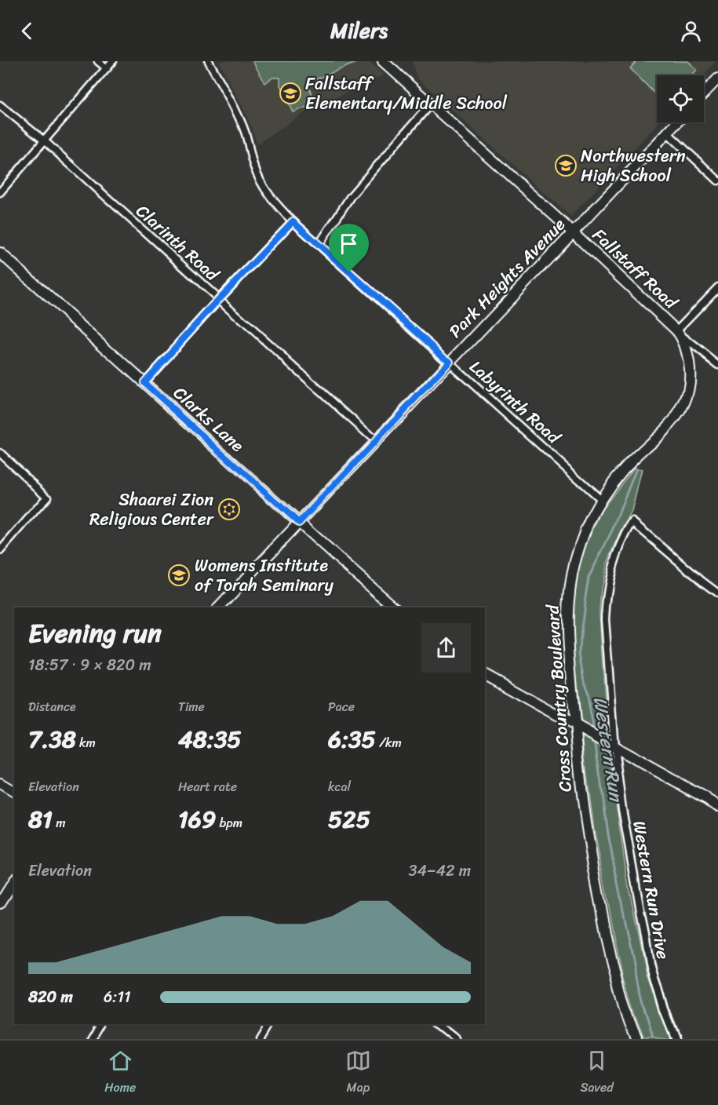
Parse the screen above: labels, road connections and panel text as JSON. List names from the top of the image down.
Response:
{
  "streets": {
    "main road": [
      "Fallstaff Road",
      "Park Heights Avenue",
      "Clarks Lane",
      "Cross Country Boulevard"
    ],
    "street": ["Clarinth Road", "Labyrinth Road", "Western Run Drive"]
  },
  "crossings": [
    ["Clarinth Road", "Park Heights Avenue"],
    ["Fallstaff Road", "Park Heights Avenue"],
    ["Fallstaff Road", "Cross Country Boulevard"],
    ["Park Heights Avenue", "Labyrinth Road"],
    ["Park Heights Avenue", "Clarks Lane"],
    ["Labyrinth Road", "Cross Country Boulevard"]
  ],
  "water": ["Western Run"],
  "places": {
    "school or university": ["Fallstaff Elementary/Middle School", "Northwestern High School", "Womens Institute of Torah Seminary"],
    "synagogue": ["Shaarei Zion Religious Center"]
  },
  "page": {
    "header": "Milers",
    "heading": ["Evening run", "18:57 · 9 × 820 m"],
    "stats": [
      ["Distance", "7.38 km"],
      ["Time", "48:35"],
      ["Pace", "6:35 /km"],
      ["Elevation", "81 m"],
      ["Heart rate", "169 bpm"],
      ["kcal", "525"]
    ],
    "chart": ["Elevation", "34–42 m"],
    "list": [
      {
        "name": "820 m",
        "note": "6:11"
      }
    ],
    "tabs": ["Home", "Map", "Saved"]
  }
}
